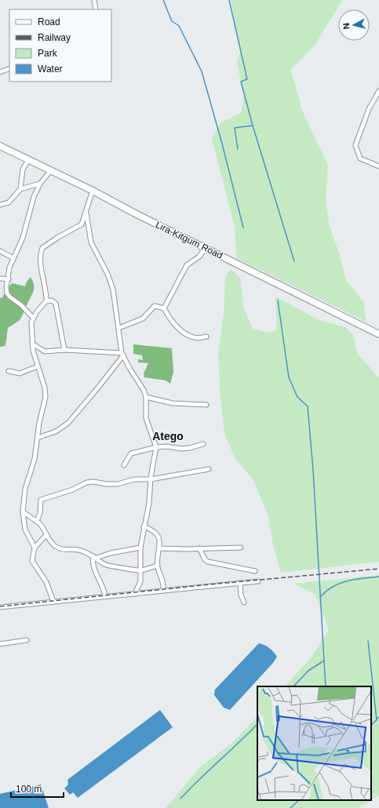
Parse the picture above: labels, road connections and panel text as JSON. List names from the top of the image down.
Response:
{
  "streets": {
    "main road": ["Lira-Kitgum Road"]
  },
  "districts": ["Atego"],
  "legend": [
    "Road",
    "Railway",
    "Park",
    "Water"
  ],
  "scale_bar": "100 m",
  "north": "left"
}
